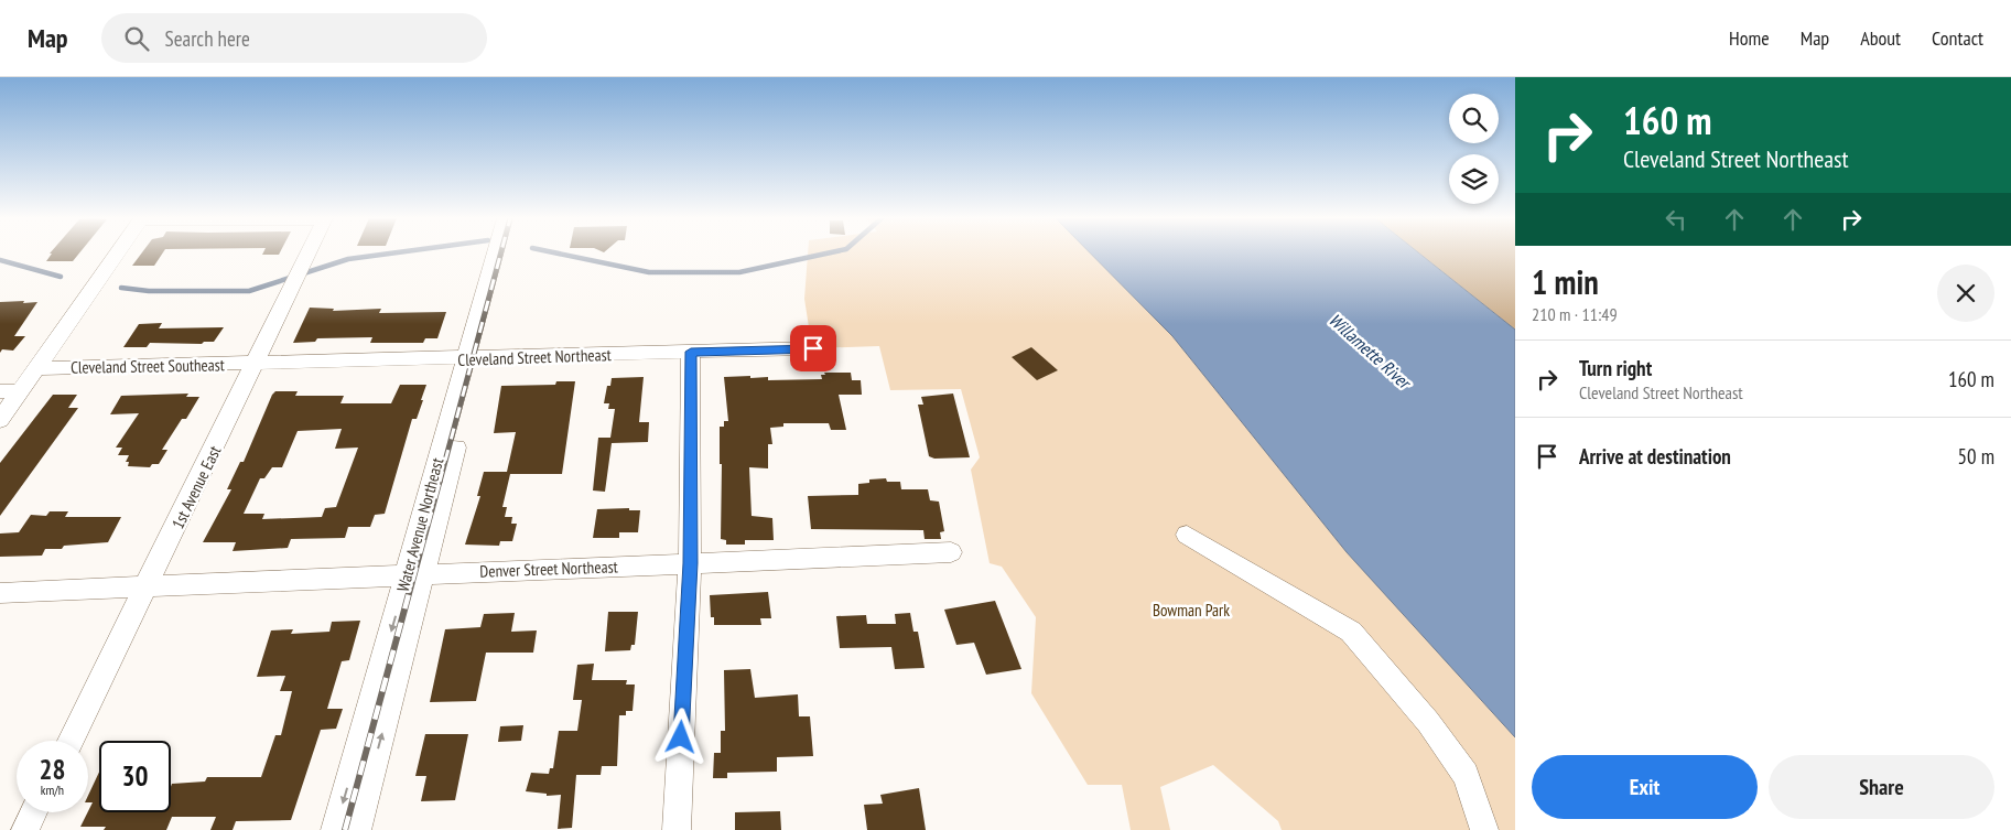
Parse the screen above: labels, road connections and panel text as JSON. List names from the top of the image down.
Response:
{
  "streets": {
    "street": [
      "Cleveland Street Northeast",
      "Cleveland Street Southeast",
      "1st Avenue East",
      "Water Avenue Northeast",
      "Denver Street Northeast"
    ]
  },
  "crossings": [
    ["Cleveland Street Northeast", "Cleveland Street Southeast"],
    ["Cleveland Street Northeast", "1st Avenue East"],
    ["Cleveland Street Northeast", "Water Avenue Northeast"],
    ["Cleveland Street Southeast", "1st Avenue East"],
    ["1st Avenue East", "Denver Street Northeast"],
    ["Water Avenue Northeast", "Denver Street Northeast"]
  ],
  "water": ["Willamette River"],
  "parks": ["Bowman Park"],
  "page": {
    "header": "Map",
    "search": "Search here",
    "nav": [
      "Home",
      "Map",
      "About",
      "Contact"
    ],
    "turn": ["160 m", "Cleveland Street Northeast"],
    "heading": ["1 min", "210 m · 11:49"],
    "list": [
      {
        "name": "Turn right",
        "note": "Cleveland Street Northeast",
        "value": "160 m"
      },
      {
        "name": "Arrive at destination",
        "value": "50 m"
      }
    ],
    "speed": "28 km/h",
    "limit": "30",
    "buttons": ["Exit", "Share"]
  }
}
